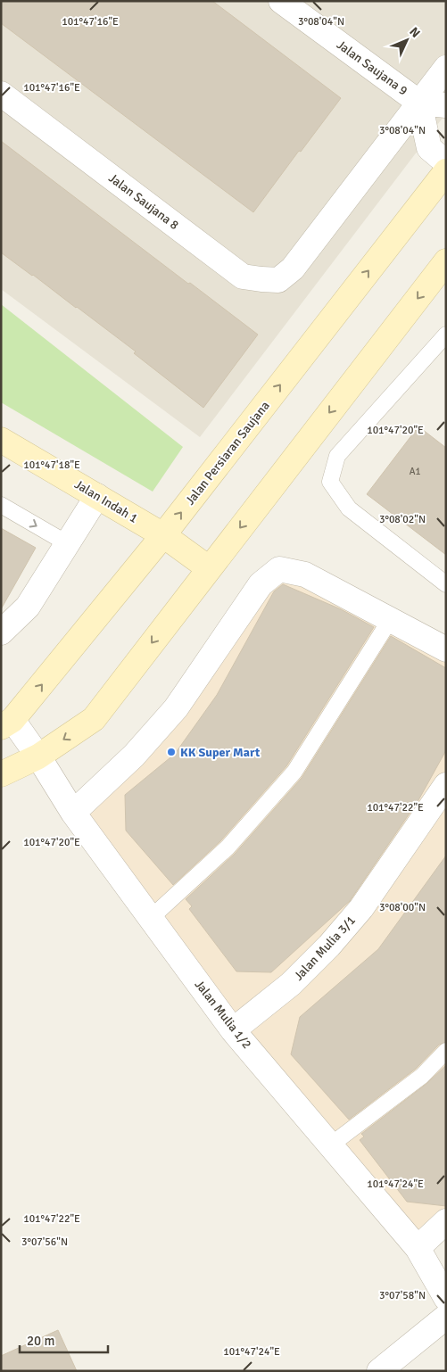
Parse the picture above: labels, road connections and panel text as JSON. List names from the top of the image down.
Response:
{
  "streets": {
    "street": [
      "Jalan Saujana 9",
      "Jalan Saujana 8",
      "Jalan Persiaran Saujana",
      "Jalan Indah 1",
      "Jalan Mulia 3/1",
      "Jalan Mulia 1/2"
    ]
  },
  "crossings": [
    ["Jalan Saujana 9", "Jalan Saujana 8"],
    ["Jalan Persiaran Saujana", "Jalan Indah 1"],
    ["Jalan Persiaran Saujana", "Jalan Mulia 1/2"],
    ["Jalan Mulia 3/1", "Jalan Mulia 1/2"]
  ],
  "places": ["KK Super Mart"],
  "house_numbers": ["A1"],
  "scale_bar": "20 m",
  "north": "top right",
  "coordinates": [
    "101°47'16\"E",
    "3°08'04\"N",
    "101°47'20\"E",
    "101°47'18\"E",
    "3°08'02\"N",
    "101°47'22\"E",
    "3°08'00\"N",
    "101°47'24\"E",
    "3°07'56\"N",
    "3°07'58\"N"
  ]
}
